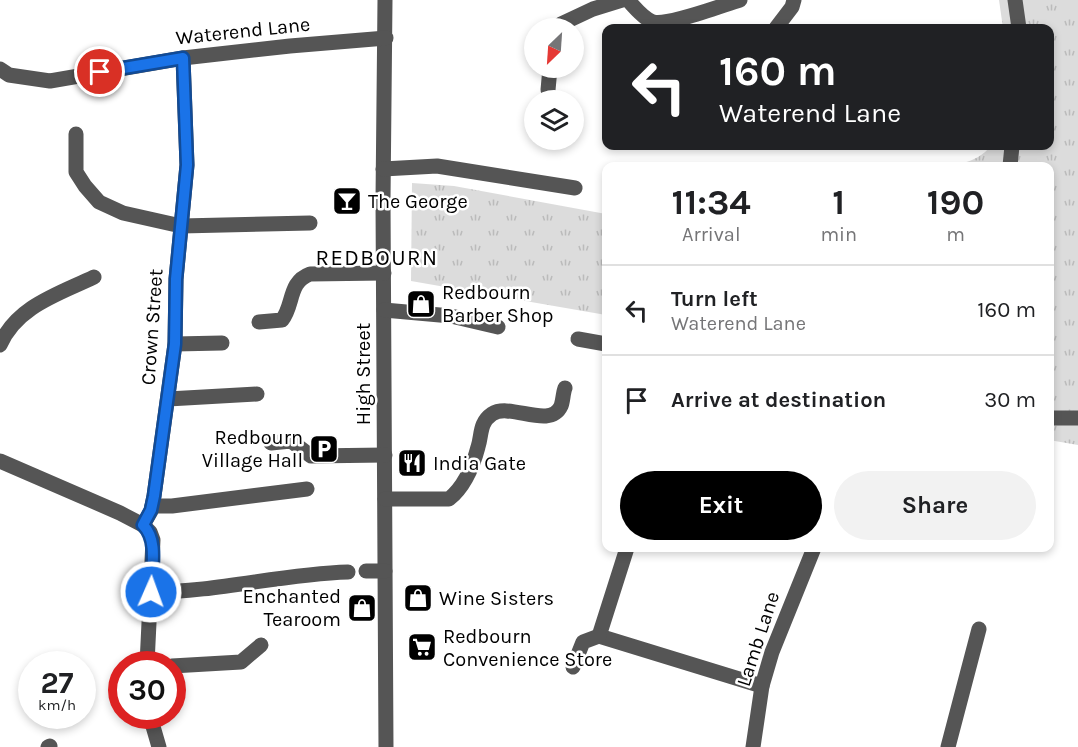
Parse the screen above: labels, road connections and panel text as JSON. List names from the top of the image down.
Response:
{
  "streets": {
    "street": [
      "Waterend Lane",
      "Crown Street",
      "High Street",
      "Lamb Lane"
    ]
  },
  "crossings": [
    ["Waterend Lane", "Crown Street"],
    ["Waterend Lane", "High Street"]
  ],
  "districts": ["REDBOURN"],
  "places": {
    "bar": ["The George"],
    "shop": ["Redbourn Barber Shop", "Wine Sisters", "Enchanted Tearoom"],
    "parking": ["Redbourn Village Hall"],
    "restaurant": ["India Gate"],
    "supermarket": ["Redbourn Convenience Store"]
  },
  "north": "bottom left",
  "page": {
    "turn": ["160 m", "Waterend Lane"],
    "eta": [
      "11:34",
      "Arrival",
      "1",
      "min",
      "190",
      "m"
    ],
    "list": [
      {
        "name": "Turn left",
        "note": "Waterend Lane",
        "value": "160 m"
      },
      {
        "name": "Arrive at destination",
        "value": "30 m"
      }
    ],
    "buttons": ["Exit", "Share"],
    "speed": "27 km/h",
    "limit": "30"
  }
}
